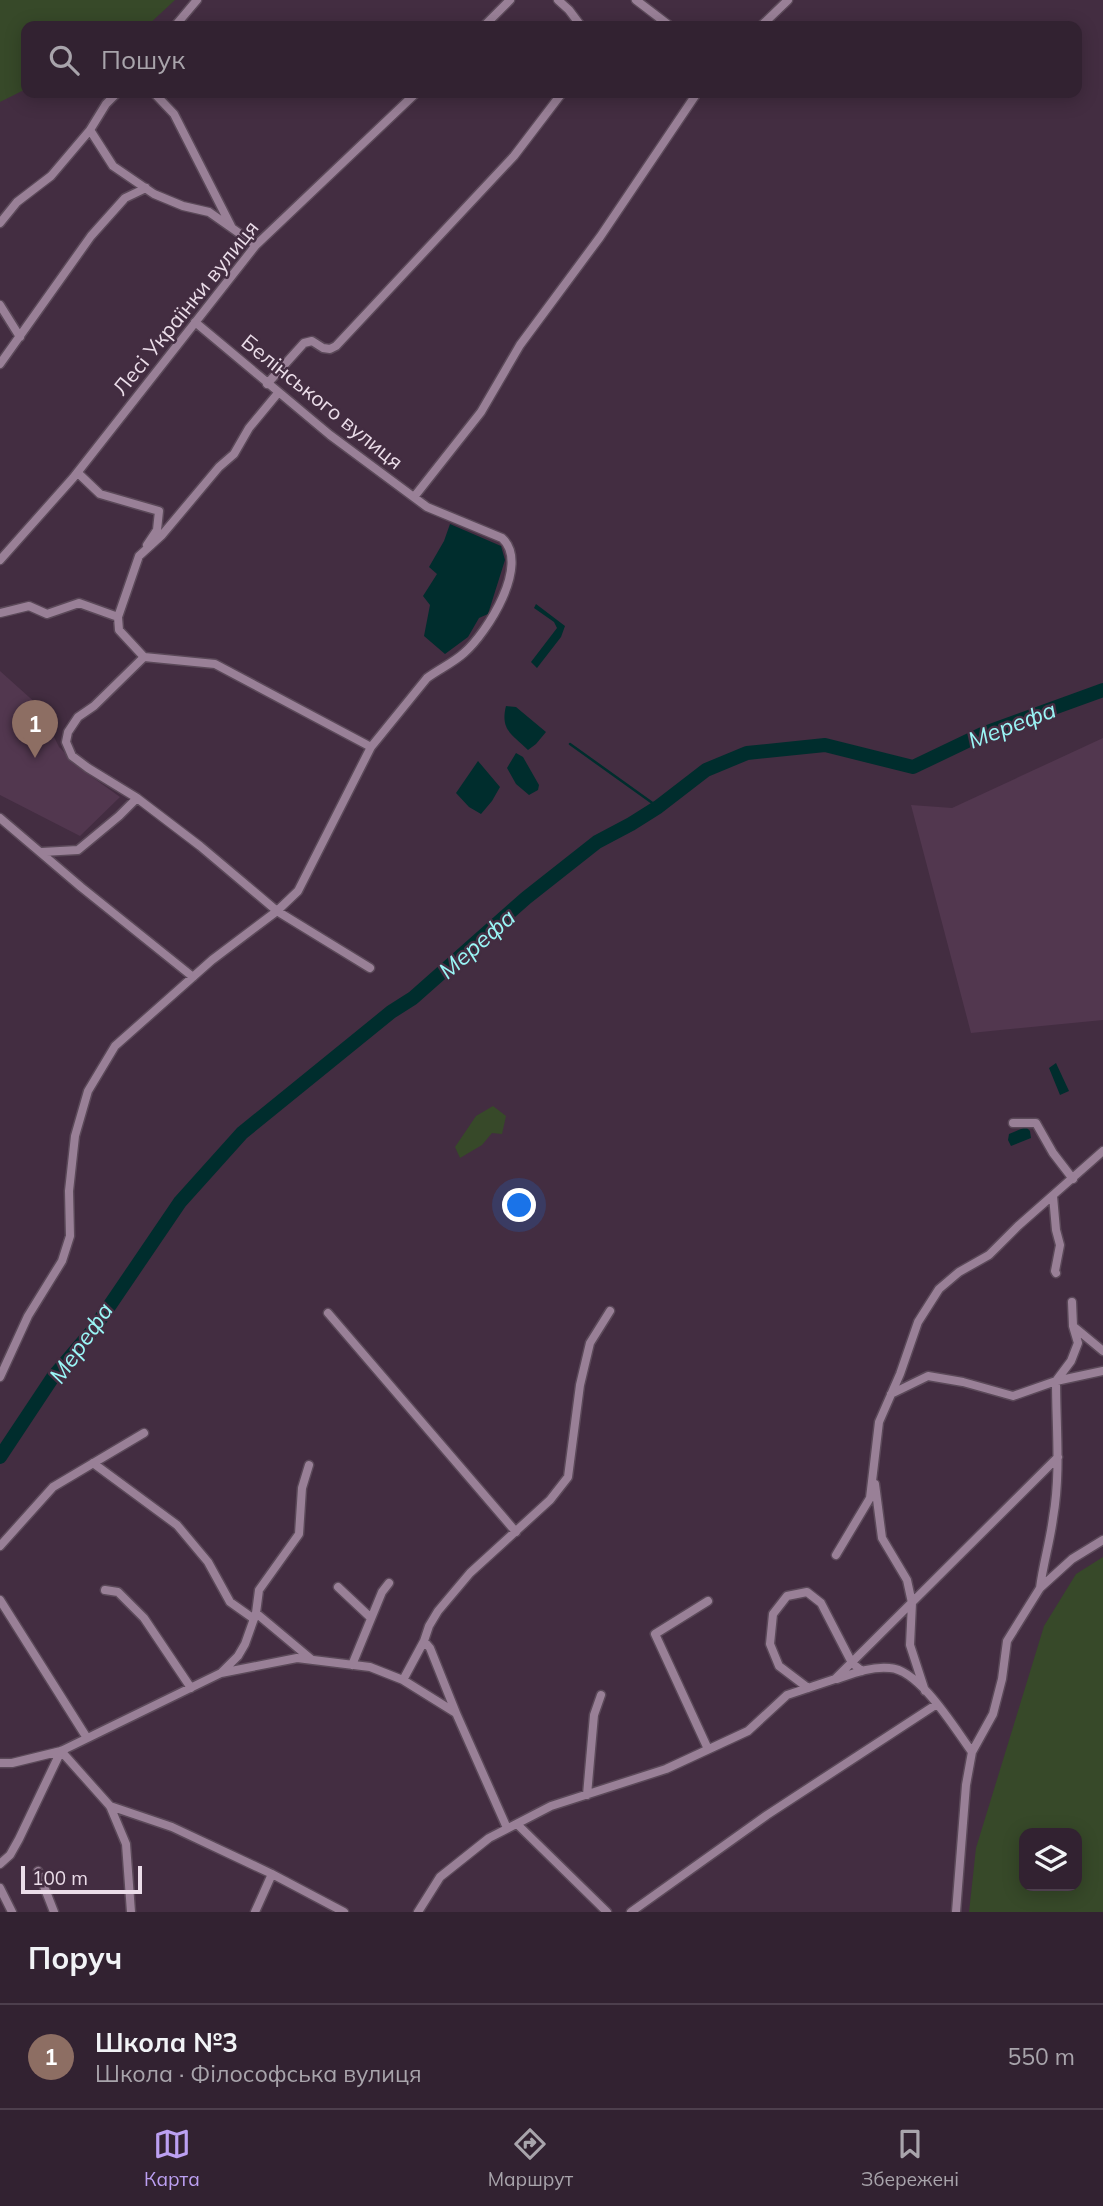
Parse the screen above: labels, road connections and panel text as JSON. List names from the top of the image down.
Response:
{
  "streets": {
    "street": ["Лесі Українки вулиця", "Белінського вулиця"]
  },
  "crossings": [
    ["Лесі Українки вулиця", "Белінського вулиця"]
  ],
  "water": ["Мерефа"],
  "scale_bar": "100 m",
  "page": {
    "search": "Пошук",
    "pins": "1",
    "scale": "100 m",
    "heading": "Поруч",
    "list": [
      {
        "mark": "1",
        "name": "Школа №3",
        "note": "Школа · Філософська вулиця",
        "value": "550 m"
      }
    ],
    "nav": ["Карта", "Маршрут", "Збережені"]
  }
}
